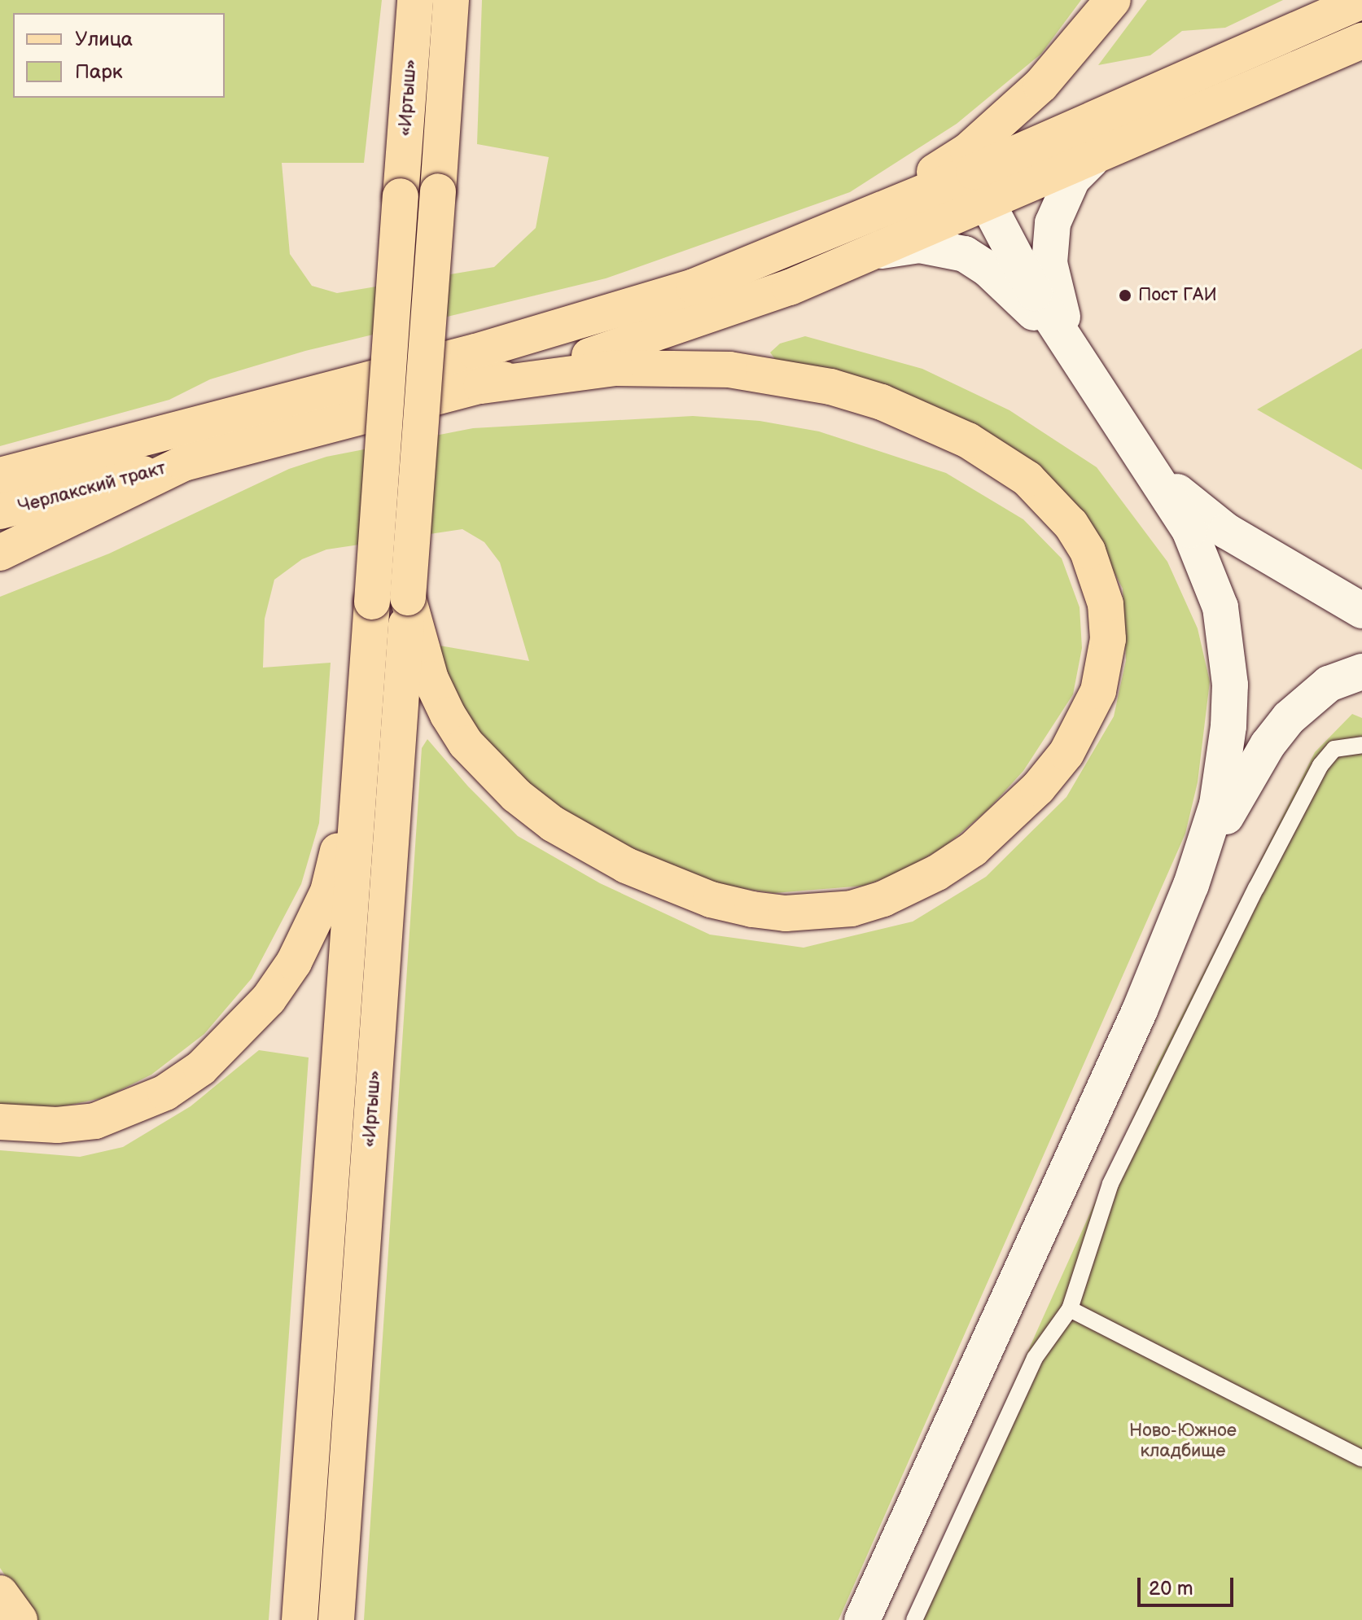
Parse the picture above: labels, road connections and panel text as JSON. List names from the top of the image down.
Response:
{
  "streets": {
    "main road": ["«Иртыш»", "Черлакский тракт"]
  },
  "parks": ["Ново-Южное кладбище"],
  "places": ["Пост ГАИ"],
  "legend": ["Улица", "Парк"],
  "scale_bar": "20 m"
}
